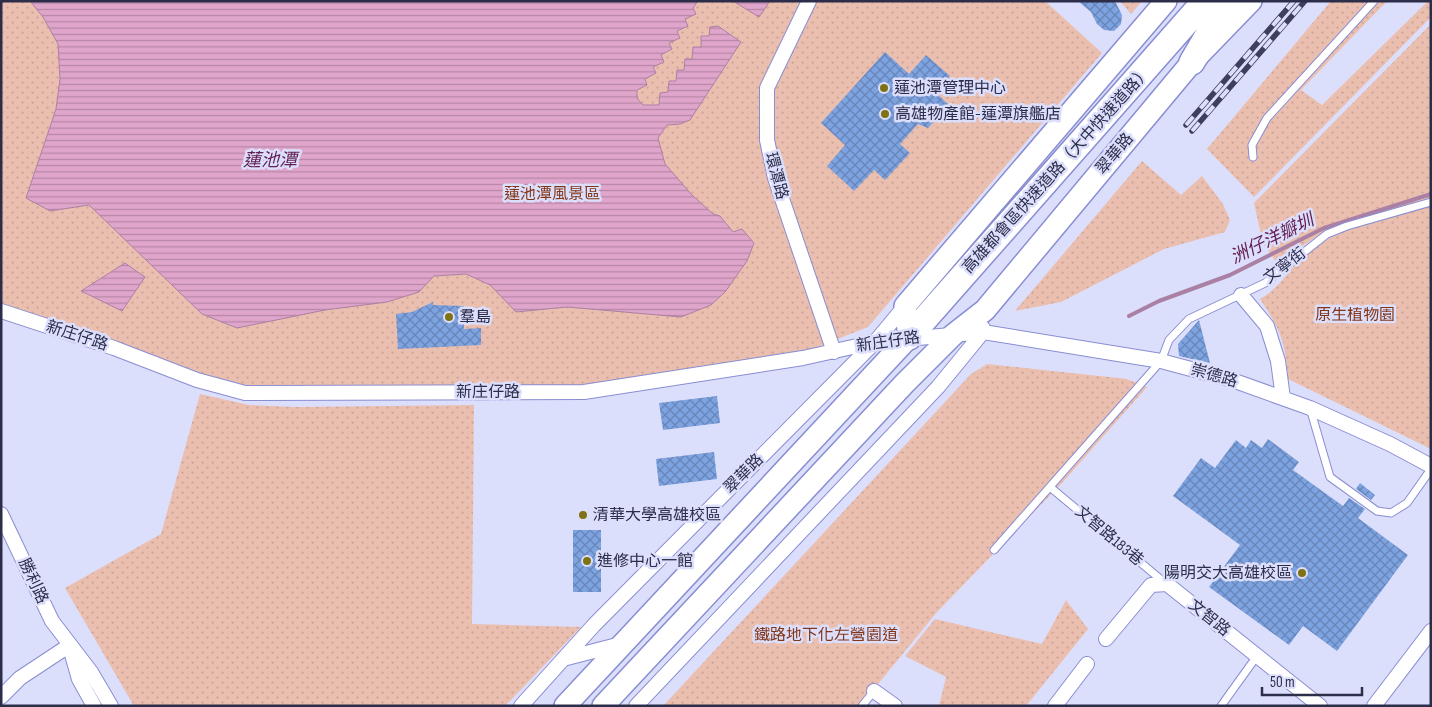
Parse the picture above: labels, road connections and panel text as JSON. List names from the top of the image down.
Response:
{
  "streets": {
    "highway": ["高雄都會區快速道路（大中快速道路）"],
    "main road": ["翠華路"],
    "street": [
      "環潭路",
      "新庄仔路",
      "崇德路",
      "勝利路",
      "文智路"
    ],
    "lane": ["文寧街", "文智路183巷"]
  },
  "crossings": [
    ["翠華路", "高雄都會區快速道路（大中快速道路）"],
    ["翠華路", "新庄仔路"],
    ["高雄都會區快速道路（大中快速道路）", "新庄仔路"],
    ["環潭路", "新庄仔路"],
    ["文寧街", "崇德路"],
    ["文寧街", "文智路183巷"],
    ["新庄仔路", "崇德路"],
    ["文智路183巷", "文智路"]
  ],
  "water": ["蓮池潭", "洲仔洋瓣圳"],
  "parks": ["蓮池潭風景區", "原生植物園", "鐵路地下化左營園道"],
  "places": [
    "蓮池潭管理中心",
    "高雄物產館-蓮潭旗艦店",
    "羣島",
    "清華大學高雄校區",
    "進修中心一館",
    "陽明交大高雄校區"
  ],
  "scale_bar": "50 m"
}
